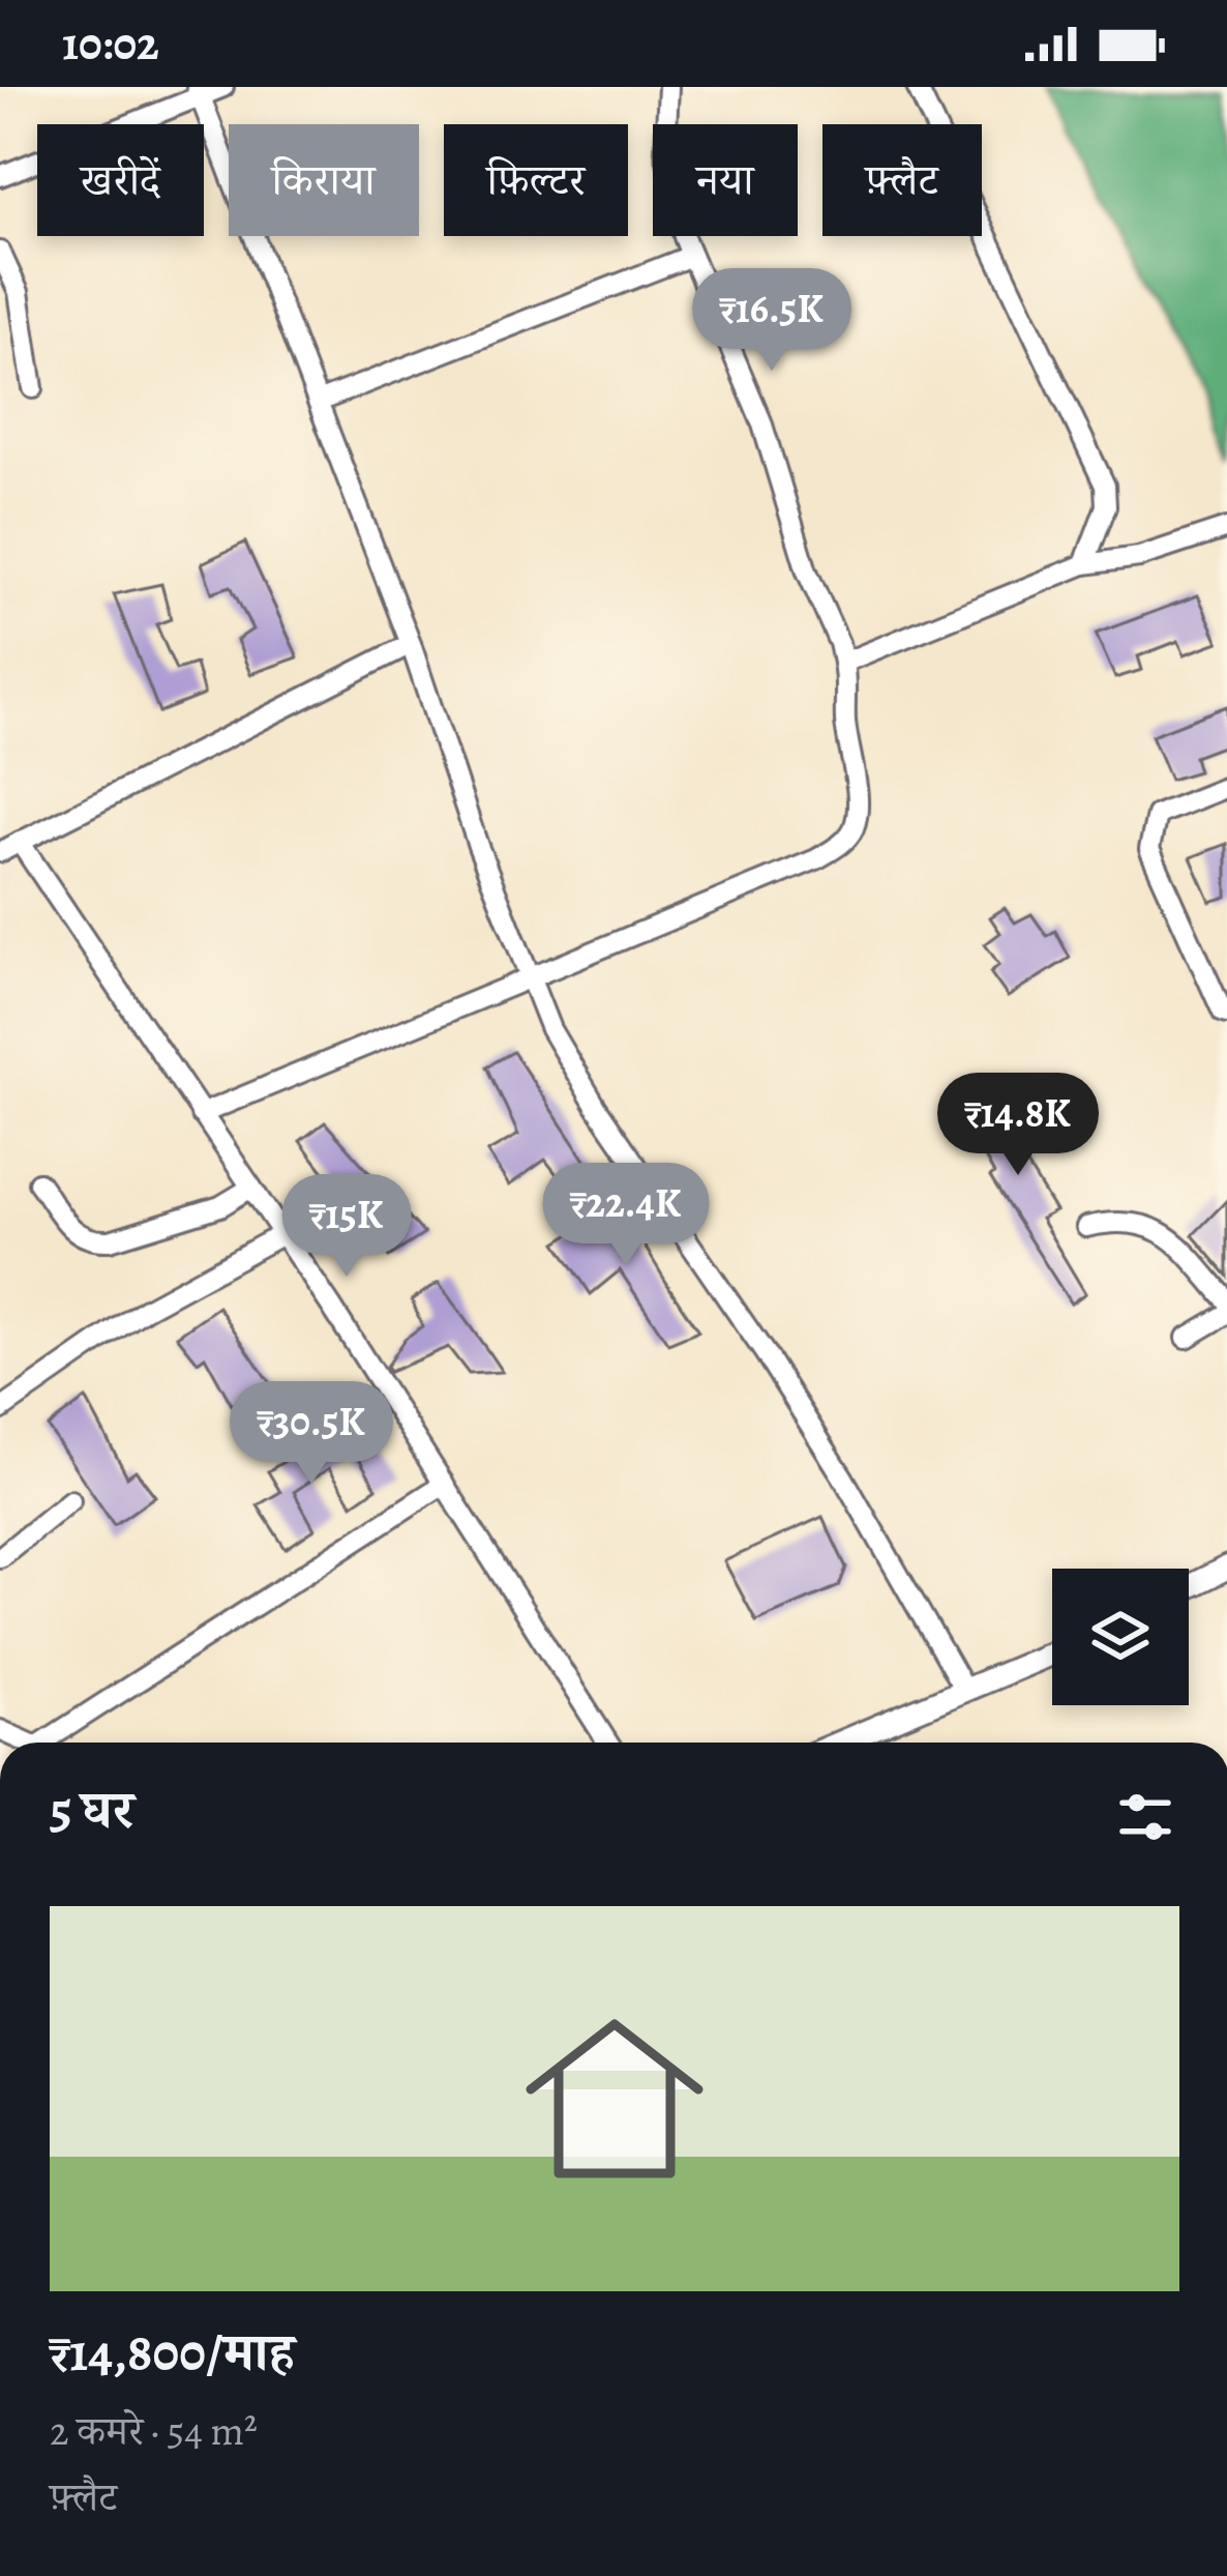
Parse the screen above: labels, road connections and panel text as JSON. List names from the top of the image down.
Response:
{
  "page": {
    "status": "10:02",
    "chip": [
      "खरीदें",
      "किराया",
      "फ़िल्टर",
      "नया",
      "फ़्लैट"
    ],
    "price": [
      "₹16.5K",
      "₹14.8K",
      "₹22.4K",
      "₹15K",
      "₹30.5K"
    ],
    "heading": "5 घर",
    "list": [
      {
        "name": "₹14,800/माह",
        "note": "2 कमरे · 54 m² · फ़्लैट"
      }
    ]
  }
}
